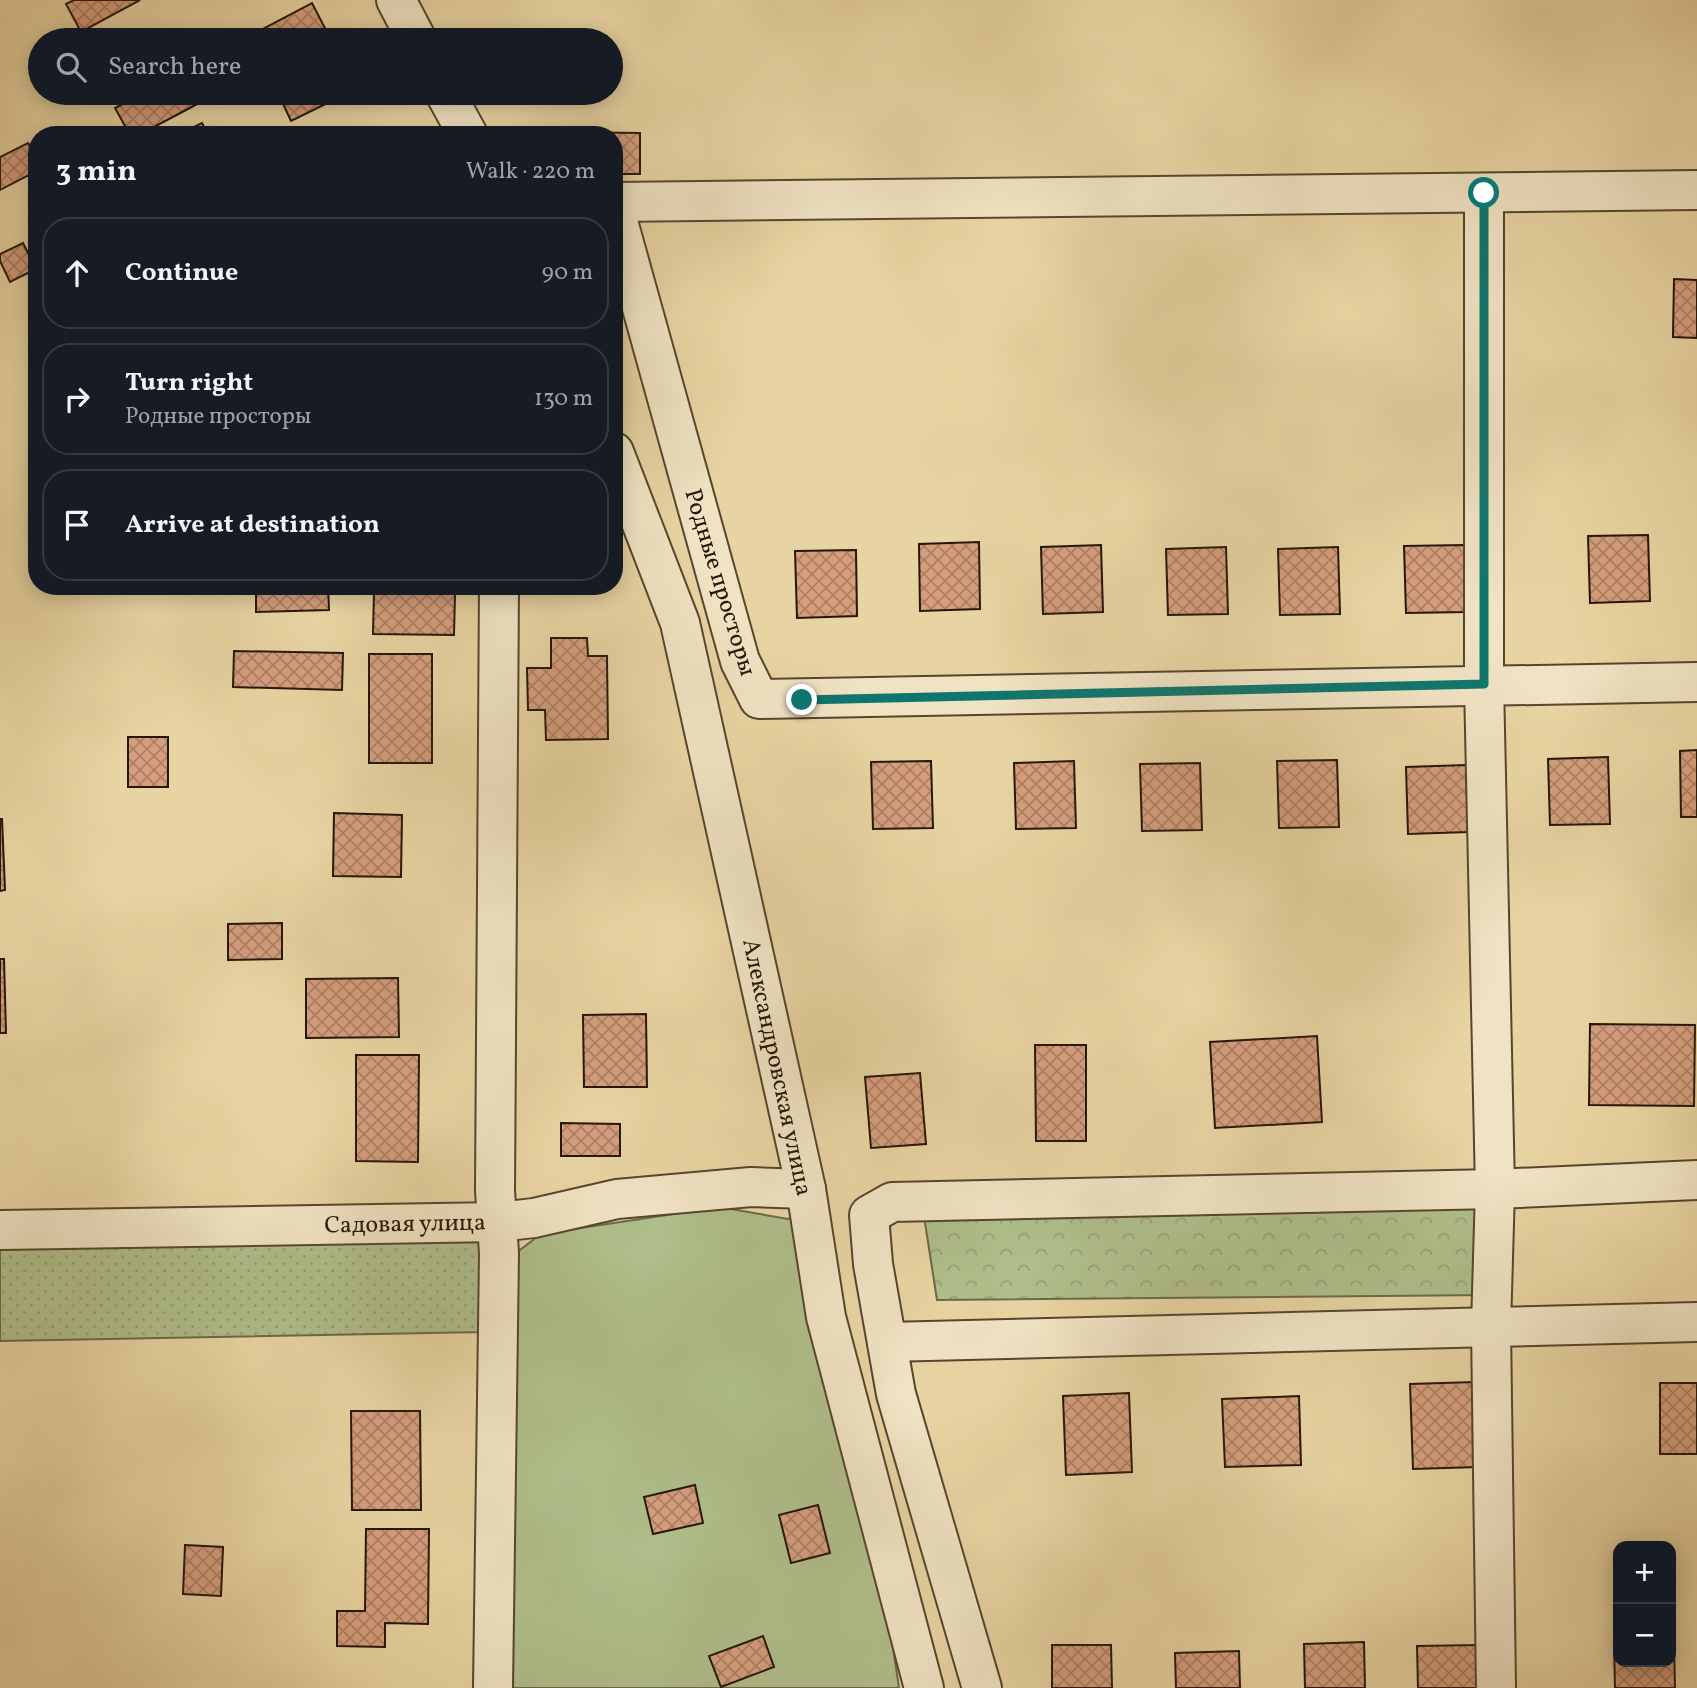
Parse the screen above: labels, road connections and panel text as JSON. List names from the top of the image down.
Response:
{
  "streets": {
    "street": ["Родные просторы", "Александровская улица", "Садовая улица"]
  },
  "crossings": [
    ["Александровская улица", "Садовая улица"]
  ],
  "page": {
    "search": "Search here",
    "heading": ["3 min", "Walk · 220 m"],
    "list": [
      ["Continue", "90 m"],
      ["Turn right", "Родные просторы", "130 m"],
      "Arrive at destination"
    ],
    "map_buttons": ["+", "−"]
  }
}
